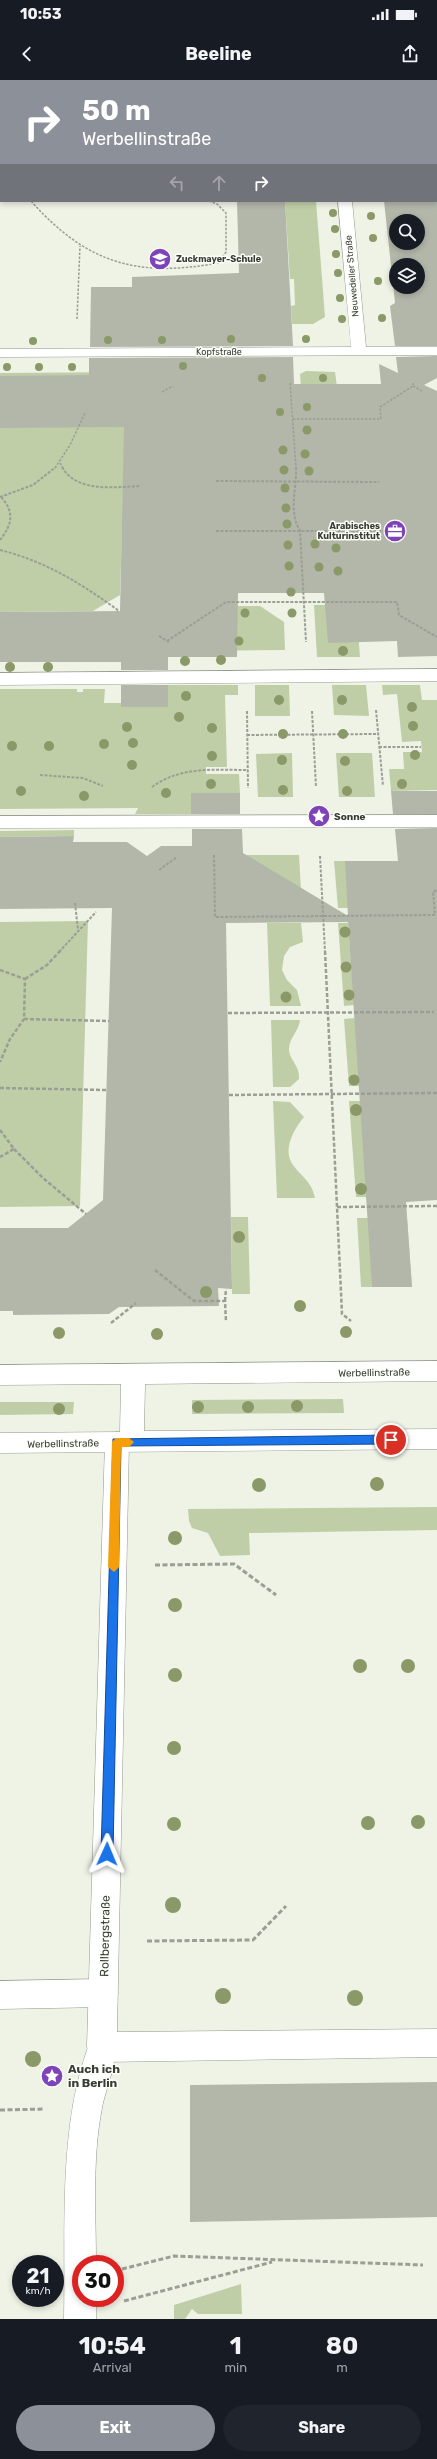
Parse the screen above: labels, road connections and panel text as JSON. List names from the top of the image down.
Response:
{
  "streets": {
    "street": [
      "Neuwedeller Straße",
      "Kopfstraße",
      "Werbellinstraße",
      "Rollbergstraße"
    ]
  },
  "crossings": [
    ["Neuwedeller Straße", "Kopfstraße"],
    ["Werbellinstraße", "Rollbergstraße"]
  ],
  "places": {
    "school or university": ["Zuckmayer-Schule"],
    "office": ["Arabisches Kulturinstitut"],
    "place": ["Sonne", "Auch ich in Berlin"]
  },
  "page": {
    "status": "10:53",
    "header": "Beeline",
    "turn": ["50 m", "Werbellinstraße"],
    "speed": "21 km/h",
    "limit": "30",
    "eta": [
      "10:54",
      "Arrival",
      "1",
      "min",
      "80",
      "m"
    ],
    "buttons": ["Exit", "Share"]
  }
}
